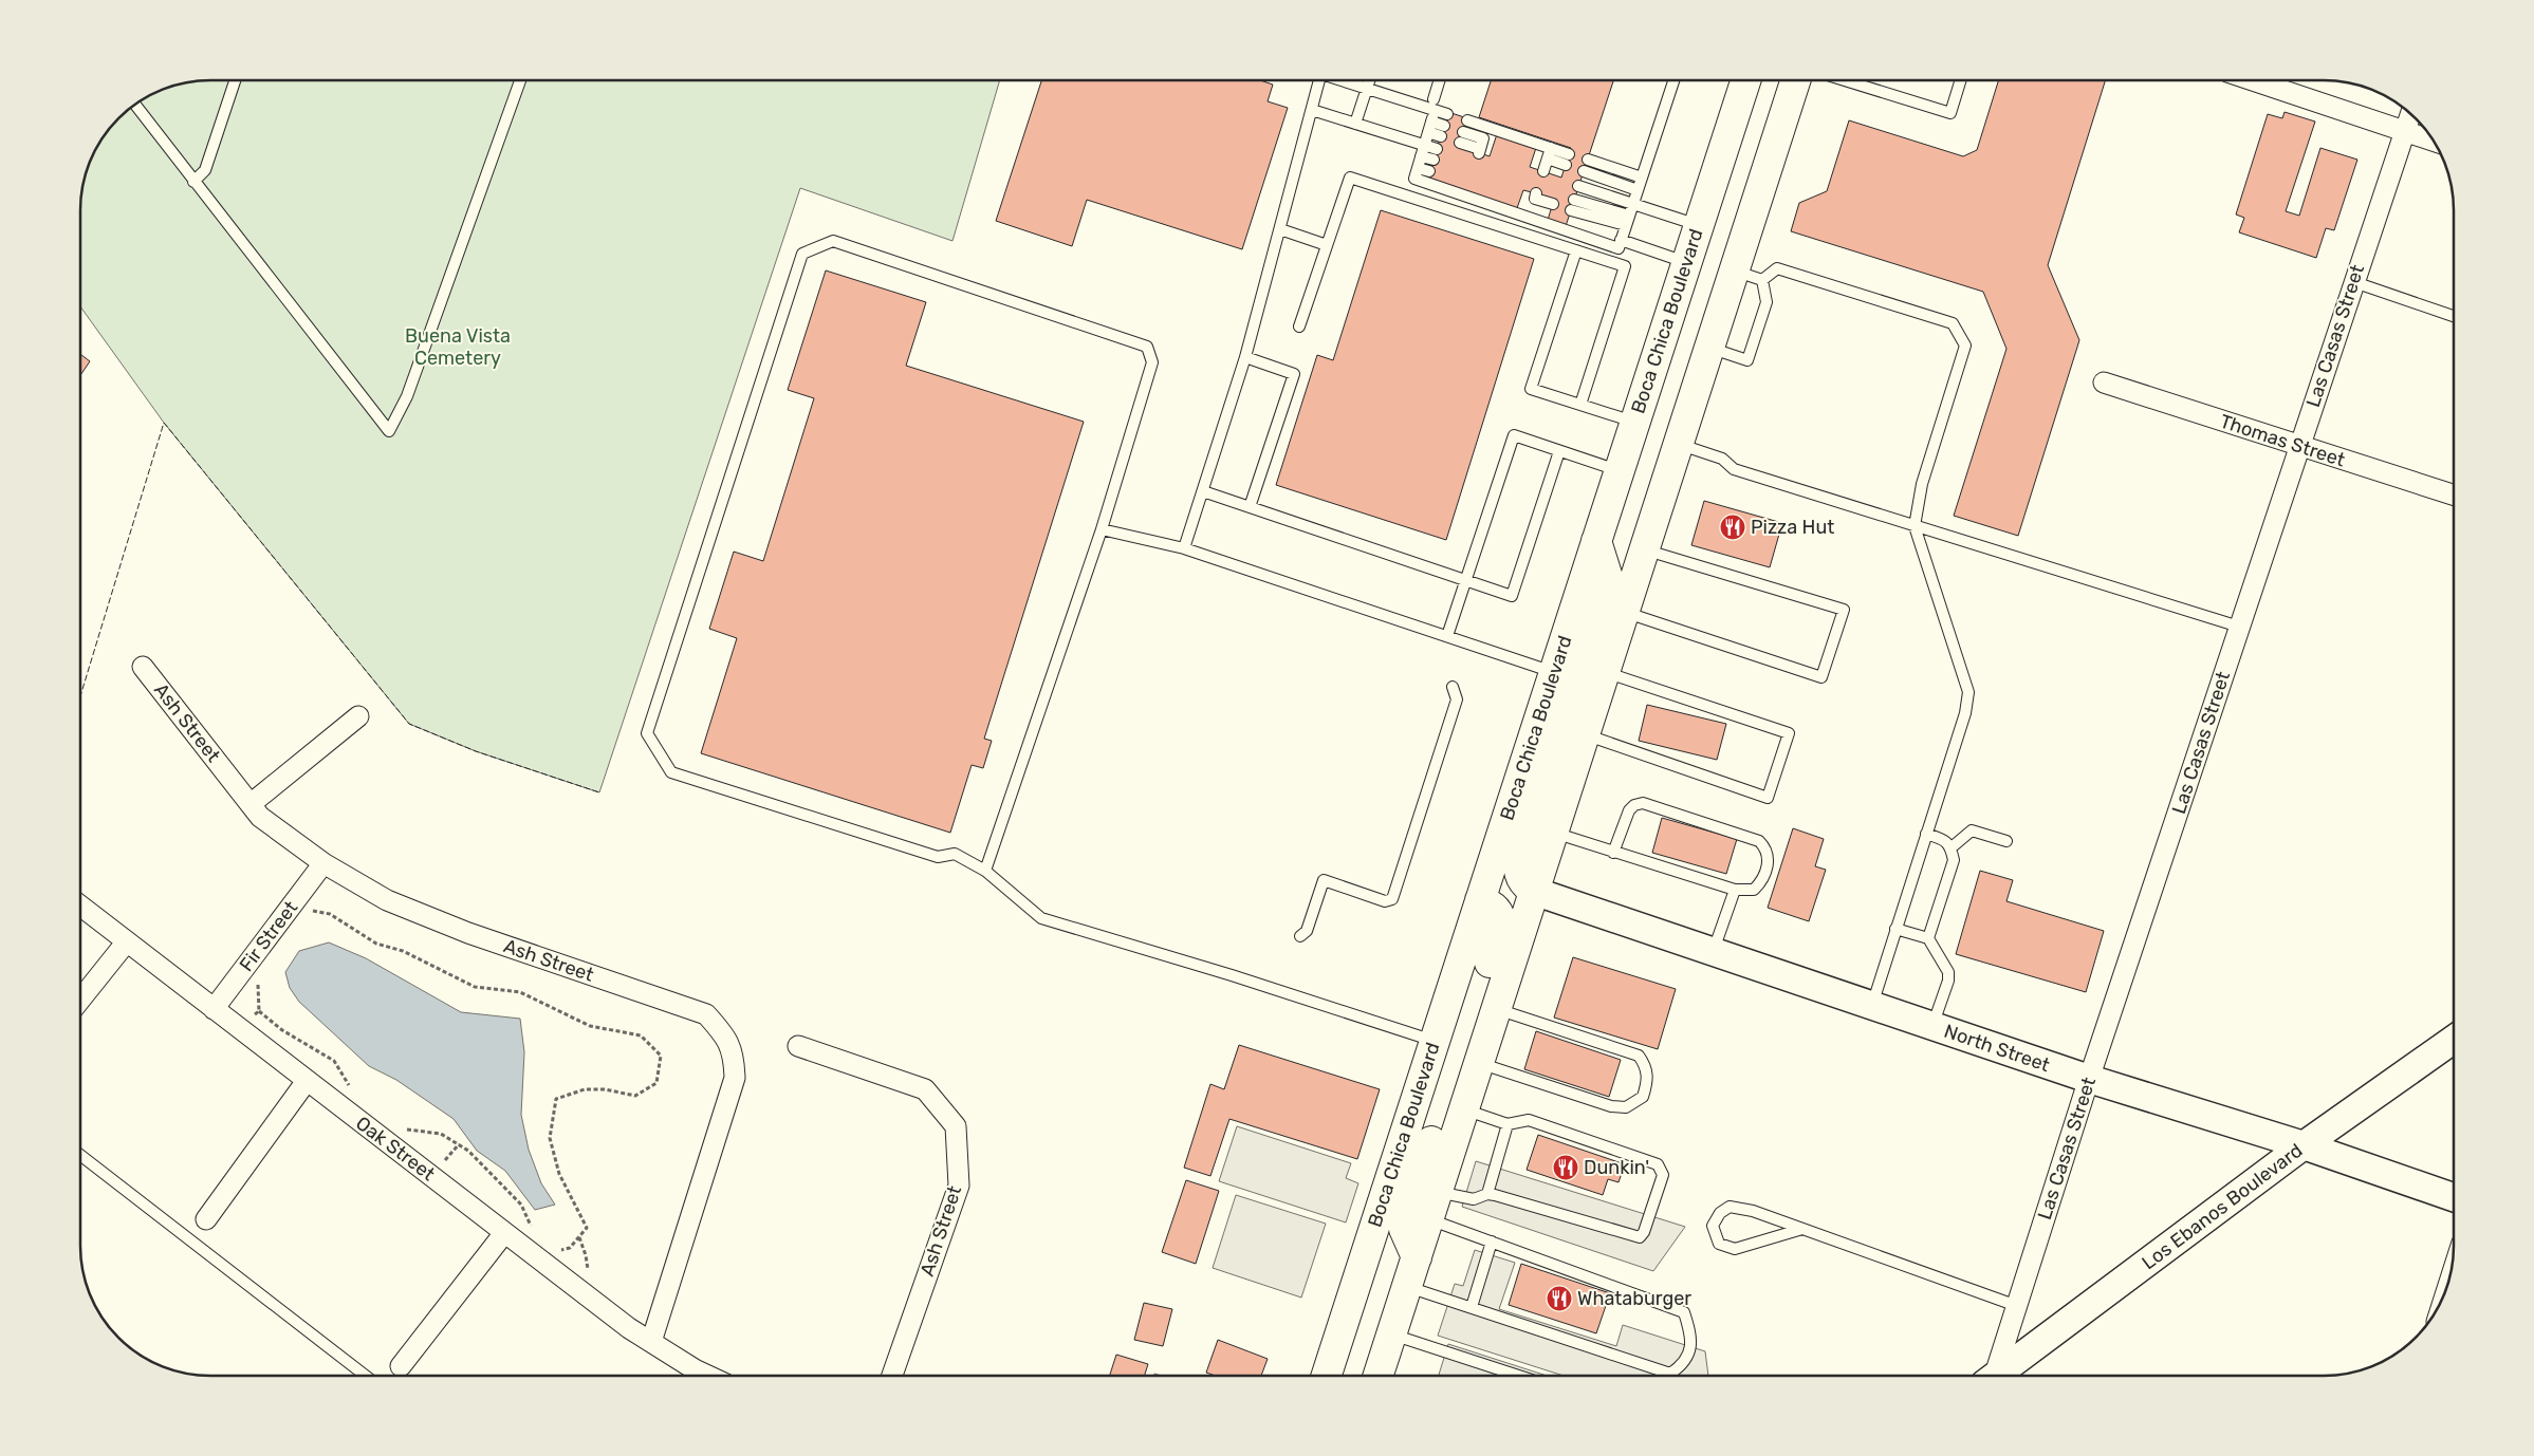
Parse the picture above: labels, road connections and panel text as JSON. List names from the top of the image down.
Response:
{
  "streets": {
    "main road": ["Boca Chica Boulevard"],
    "street": [
      "Las Casas Street",
      "Thomas Street",
      "Ash Street",
      "Fir Street",
      "North Street",
      "Oak Street",
      "Los Ebanos Boulevard"
    ]
  },
  "crossings": [
    ["Las Casas Street", "Thomas Street"],
    ["Las Casas Street", "North Street"],
    ["Ash Street", "Fir Street"],
    ["Ash Street", "Oak Street"],
    ["Fir Street", "Oak Street"],
    ["North Street", "Los Ebanos Boulevard"]
  ],
  "parks": ["Buena Vista Cemetery"],
  "places": {
    "restaurant": ["Pizza Hut", "Dunkin'", "Whataburger"]
  }
}
